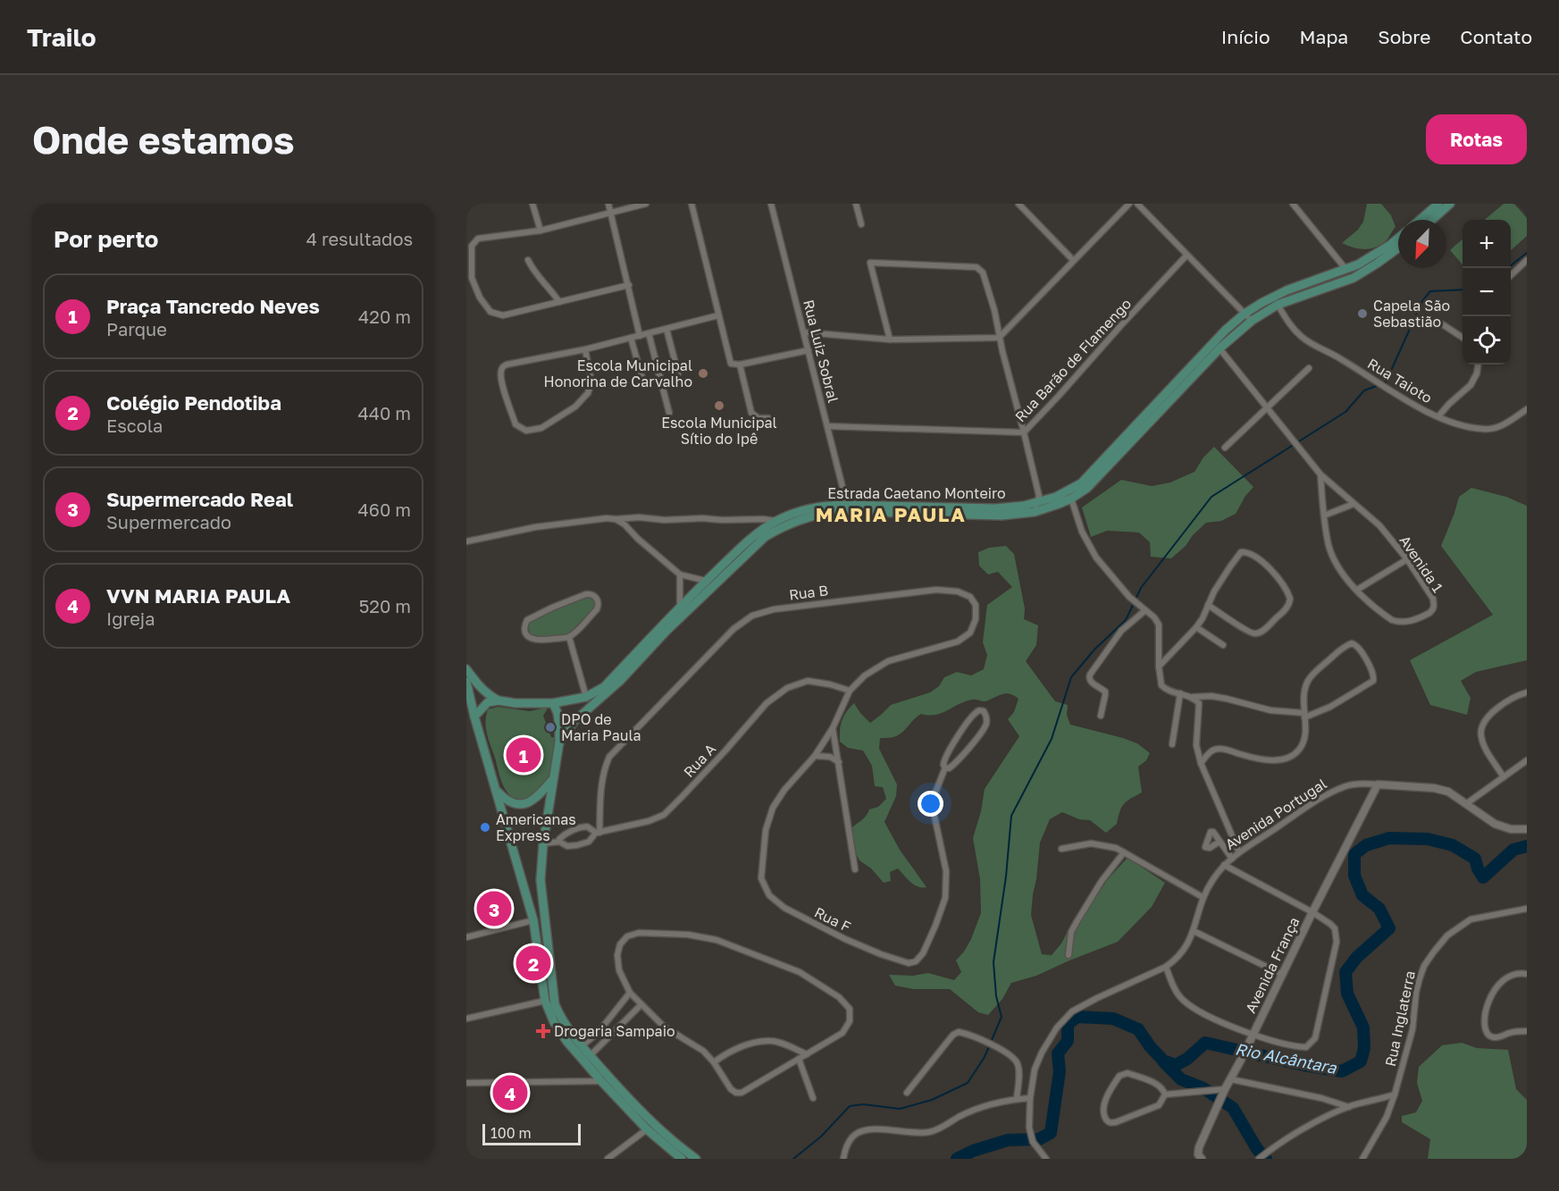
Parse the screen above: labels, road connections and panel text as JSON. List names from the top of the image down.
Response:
{
  "streets": {
    "main road": ["Estrada Caetano Monteiro"],
    "street": [
      "Rua Luiz Sobral",
      "Rua Barão de Flamengo",
      "Rua Taioto",
      "Avenida 1",
      "Rua B",
      "Rua A",
      "Avenida Portugal",
      "Rua F",
      "Avenida França",
      "Rua Inglaterra"
    ]
  },
  "crossings": [
    ["Rua Luiz Sobral", "Rua Barão de Flamengo"],
    ["Rua Luiz Sobral", "Estrada Caetano Monteiro"],
    ["Rua Taioto", "Estrada Caetano Monteiro"],
    ["Estrada Caetano Monteiro", "Avenida 1"],
    ["Rua B", "Rua A"],
    ["Rua B", "Rua F"],
    ["Rua A", "Rua F"],
    ["Avenida Portugal", "Avenida França"]
  ],
  "districts": ["MARIA PAULA"],
  "water": ["Rio Alcântara"],
  "places": {
    "other": [
      "Capela São Sebastião",
      "Escola Municipal Honorina de Carvalho",
      "Escola Municipal Sítio do Ipê",
      "DPO de Maria Paula",
      "Americanas Express"
    ],
    "health": ["Drogaria Sampaio"]
  },
  "scale_bar": "100 m",
  "north": "bottom left",
  "page": {
    "header": "Trailo",
    "nav": [
      "Início",
      "Mapa",
      "Sobre",
      "Contato"
    ],
    "buttons": "Rotas",
    "title": "Onde estamos",
    "heading": ["Por perto", "4 resultados"],
    "map_buttons": ["+", "−"],
    "list": [
      {
        "mark": "1",
        "name": "Praça Tancredo Neves",
        "note": "Parque",
        "value": "420 m"
      },
      {
        "mark": "2",
        "name": "Colégio Pendotiba",
        "note": "Escola",
        "value": "440 m"
      },
      {
        "mark": "3",
        "name": "Supermercado Real",
        "note": "Supermercado",
        "value": "460 m"
      },
      {
        "mark": "4",
        "name": "VVN MARIA PAULA",
        "note": "Igreja",
        "value": "520 m"
      }
    ],
    "pins": [
      "1",
      "3",
      "2",
      "4"
    ],
    "scale": "100 m"
  }
}
